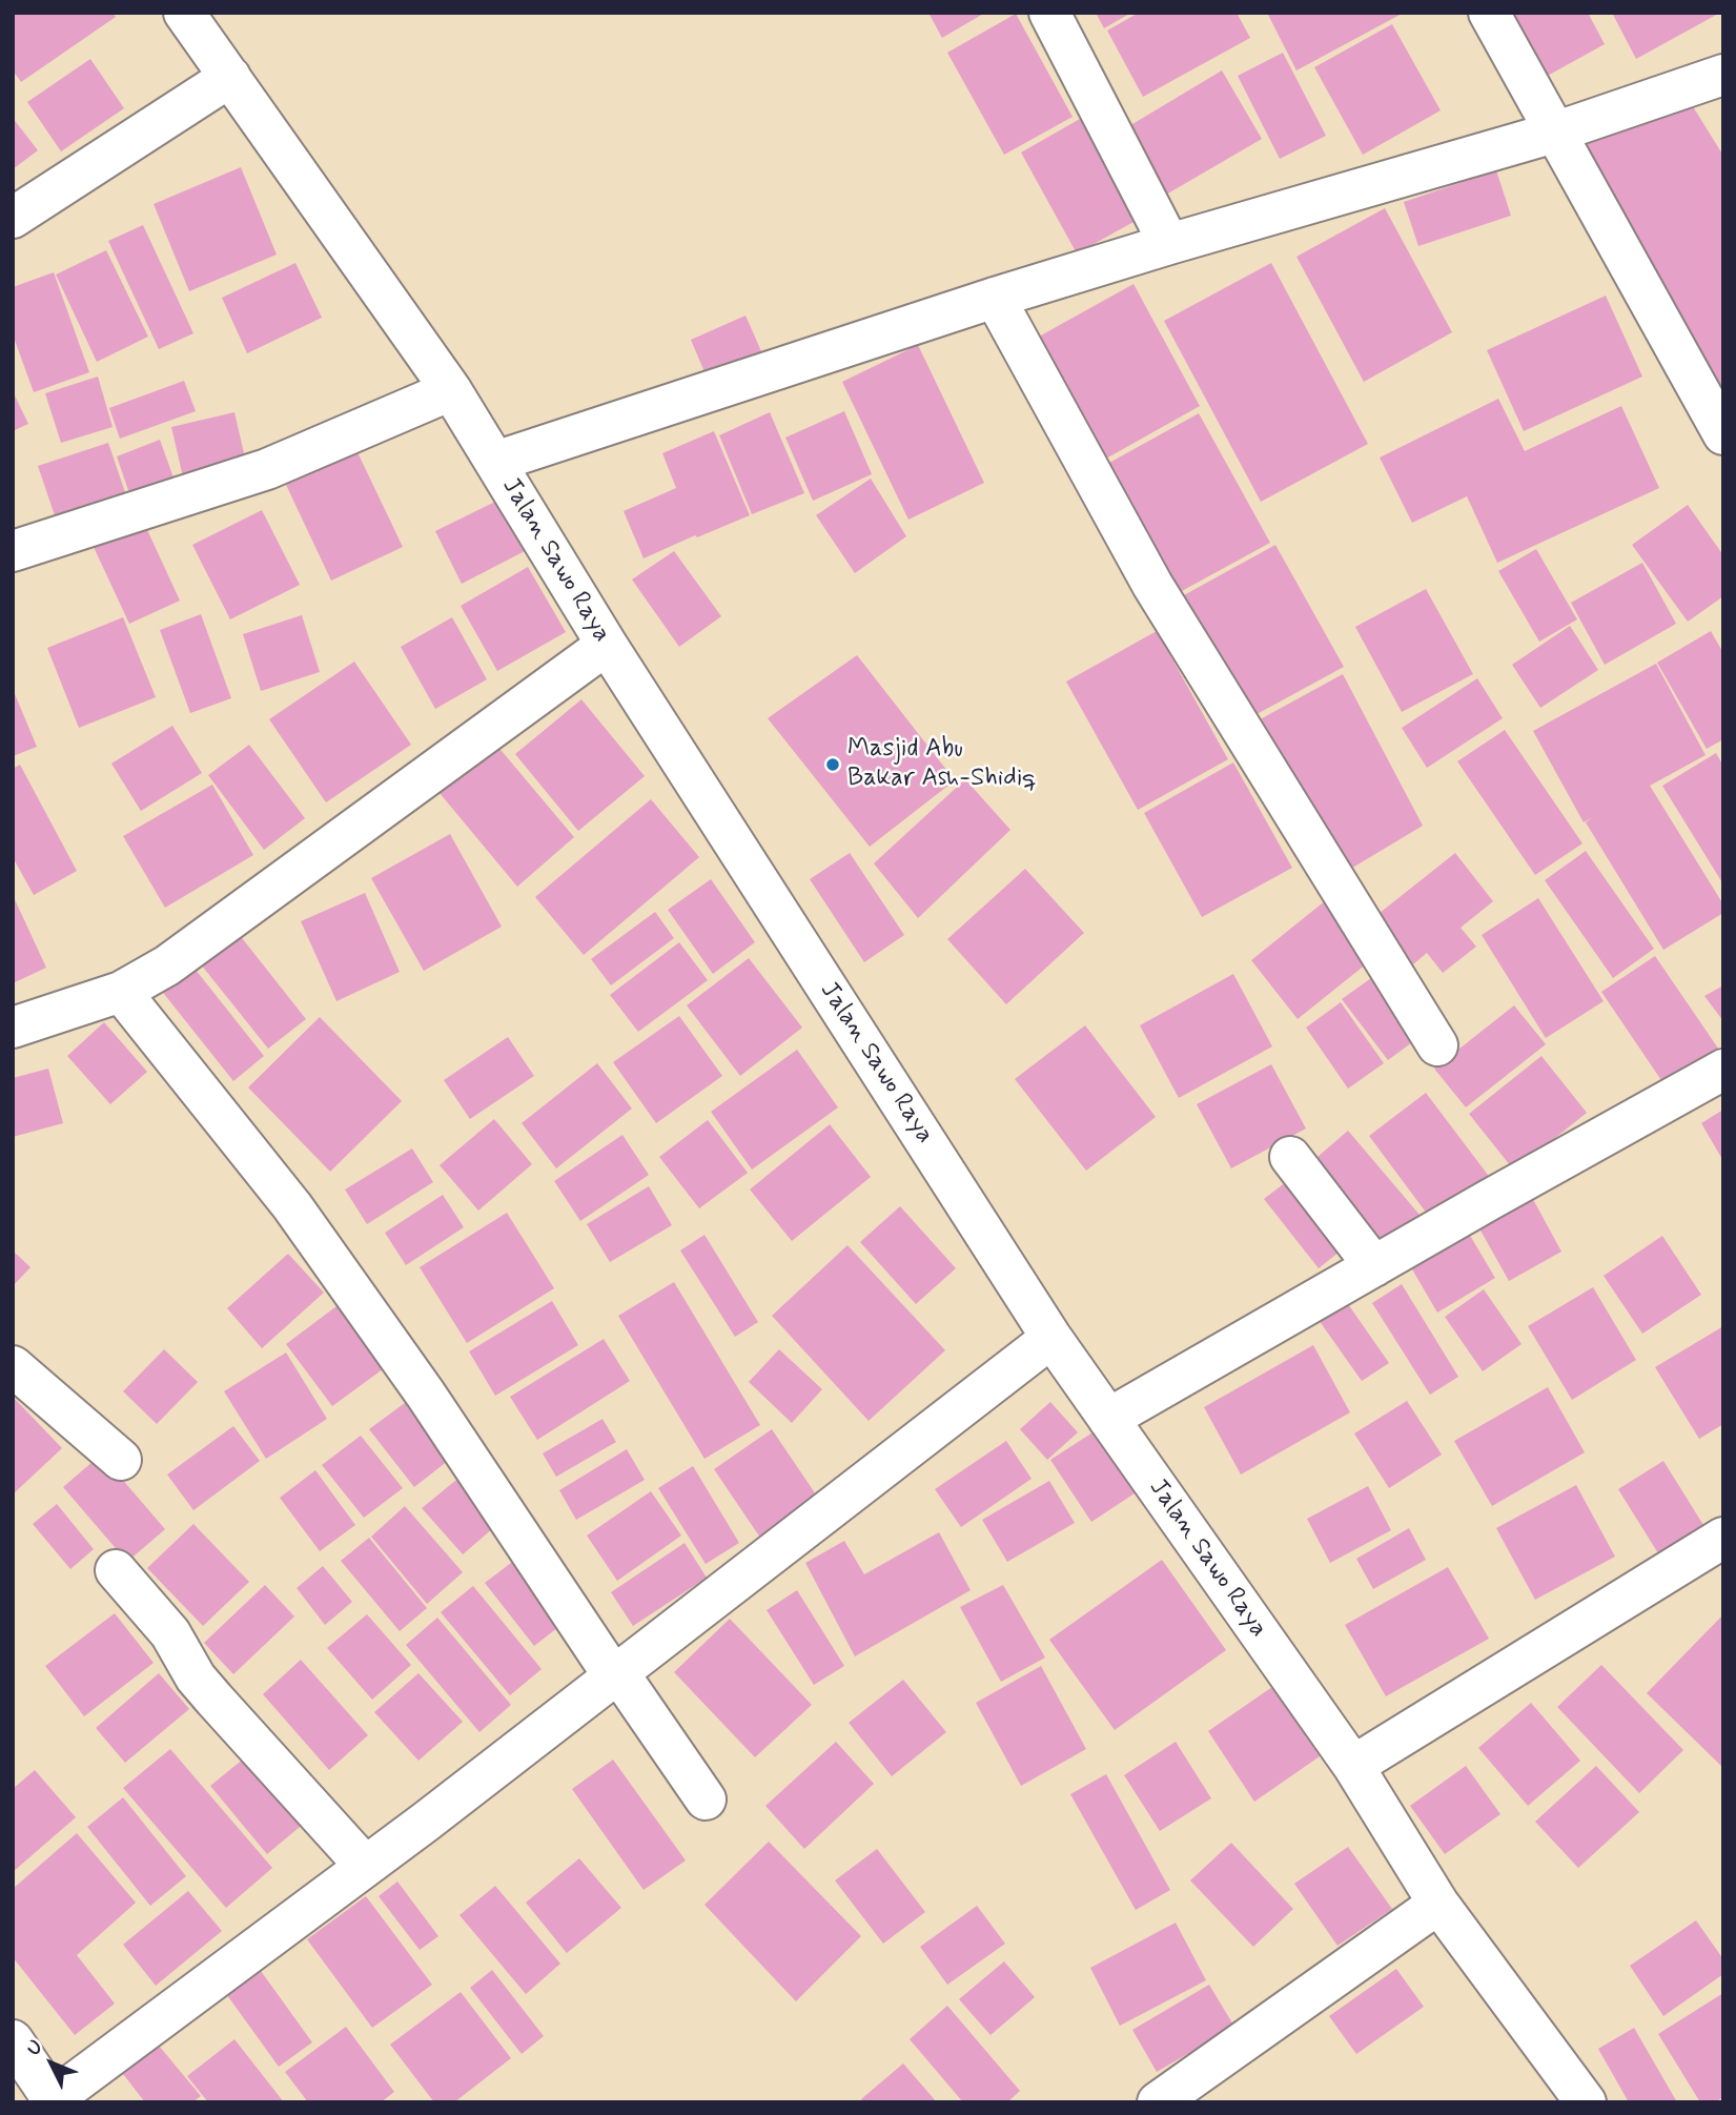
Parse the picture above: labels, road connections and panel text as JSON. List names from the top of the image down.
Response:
{
  "streets": {
    "street": ["Jalan Sawo Raya"]
  },
  "places": ["Masjid Abu Bakar Ash-Shidiq"],
  "north": "top left"
}
